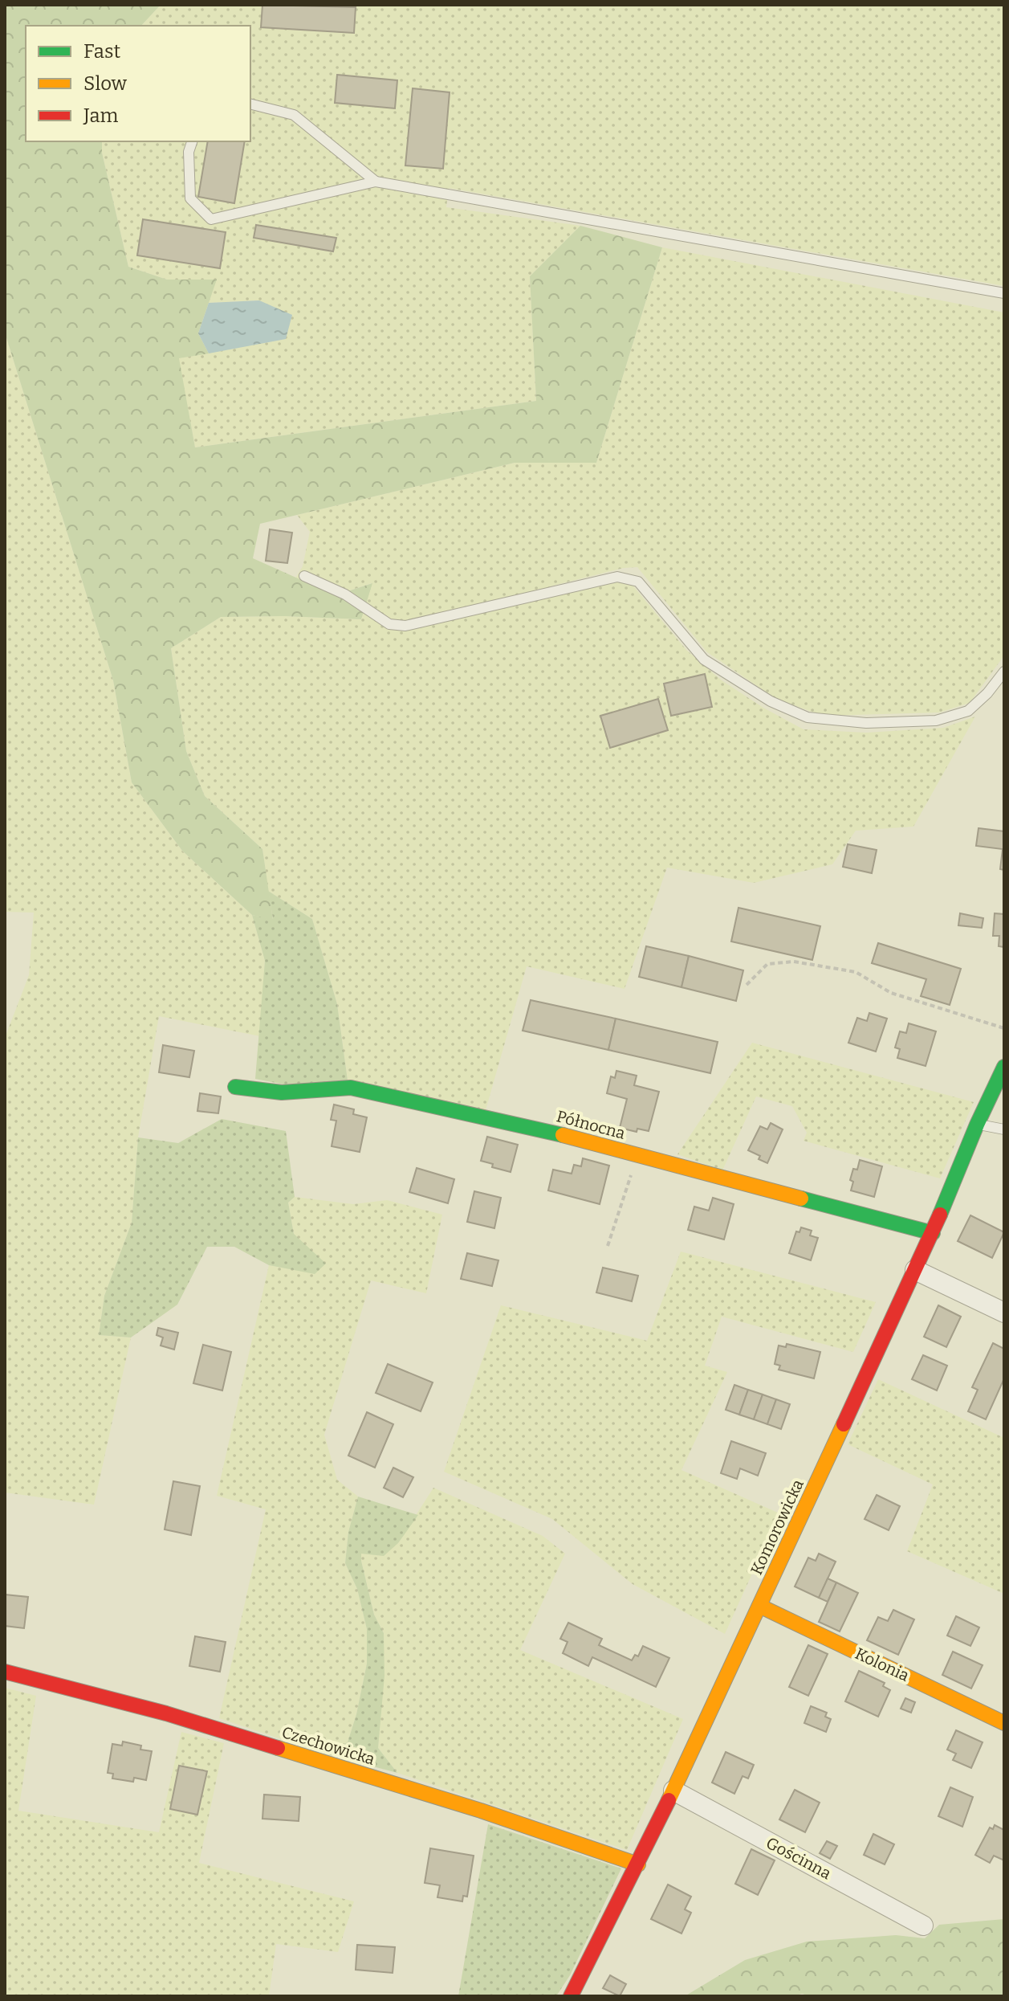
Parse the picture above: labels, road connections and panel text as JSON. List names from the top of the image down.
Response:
{
  "streets": {
    "street": [
      "Północna",
      "Komorowicka",
      "Kolonia",
      "Czechowicka",
      "Gościnna"
    ]
  },
  "crossings": [
    ["Północna", "Komorowicka"],
    ["Komorowicka", "Kolonia"],
    ["Komorowicka", "Czechowicka"],
    ["Komorowicka", "Gościnna"]
  ],
  "legend": ["Fast", "Slow", "Jam"]
}
